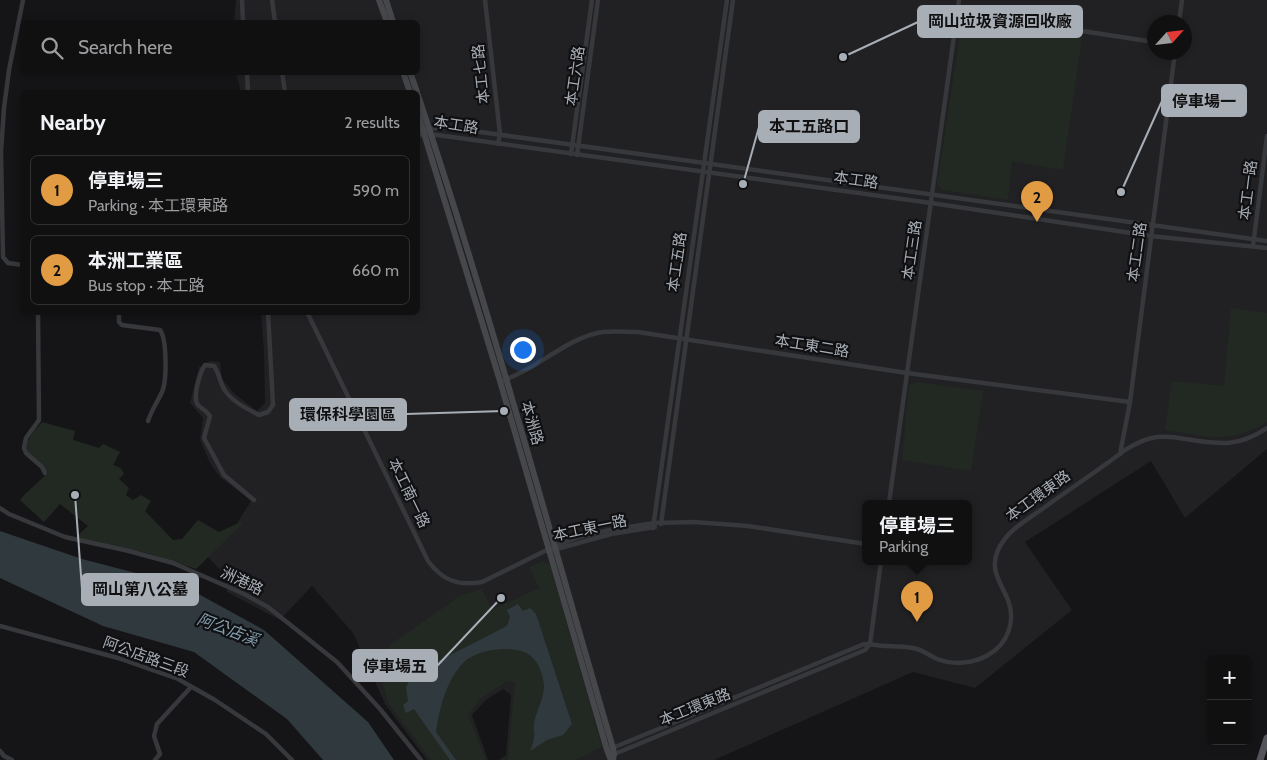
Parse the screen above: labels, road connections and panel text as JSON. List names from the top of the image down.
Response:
{
  "streets": {
    "main road": ["本洲路"],
    "street": [
      "本工七路",
      "本工六路",
      "本工路",
      "本工一路",
      "本工三路",
      "本工二路",
      "本工五路",
      "本工東二路",
      "本工南一路",
      "本工環東路",
      "本工東一路",
      "洲港路",
      "阿公店路三段"
    ]
  },
  "crossings": [
    ["本工七路", "本工路"],
    ["本工六路", "本工路"],
    ["本工路", "本工一路"],
    ["本工路", "本工三路"],
    ["本工路", "本工二路"],
    ["本工路", "本工五路"],
    ["本工路", "本洲路"],
    ["本工三路", "本工東二路"],
    ["本工二路", "本工東二路"],
    ["本工二路", "本工環東路"],
    ["本工五路", "本工東二路"],
    ["本工五路", "本工東一路"],
    ["本工東二路", "本洲路"],
    ["本洲路", "本工南一路"],
    ["本洲路", "本工環東路"],
    ["本洲路", "本工東一路"],
    ["本工南一路", "本工東一路"]
  ],
  "water": ["阿公店溪"],
  "places": [
    "岡山垃圾資源回收廠",
    "本工五路口",
    "停車場一",
    "環保科學園區",
    "岡山第八公墓",
    "停車場五"
  ],
  "north": "top right",
  "page": {
    "search": "Search here",
    "heading": ["Nearby", "2 results"],
    "list": [
      {
        "mark": "1",
        "name": "停車場三",
        "note": "Parking · 本工環東路",
        "value": "590 m"
      },
      {
        "mark": "2",
        "name": "本洲工業區",
        "note": "Bus stop · 本工路",
        "value": "660 m"
      }
    ],
    "pins": ["2", "1"],
    "popup": ["停車場三", "Parking"],
    "map_buttons": ["+", "−"]
  }
}
